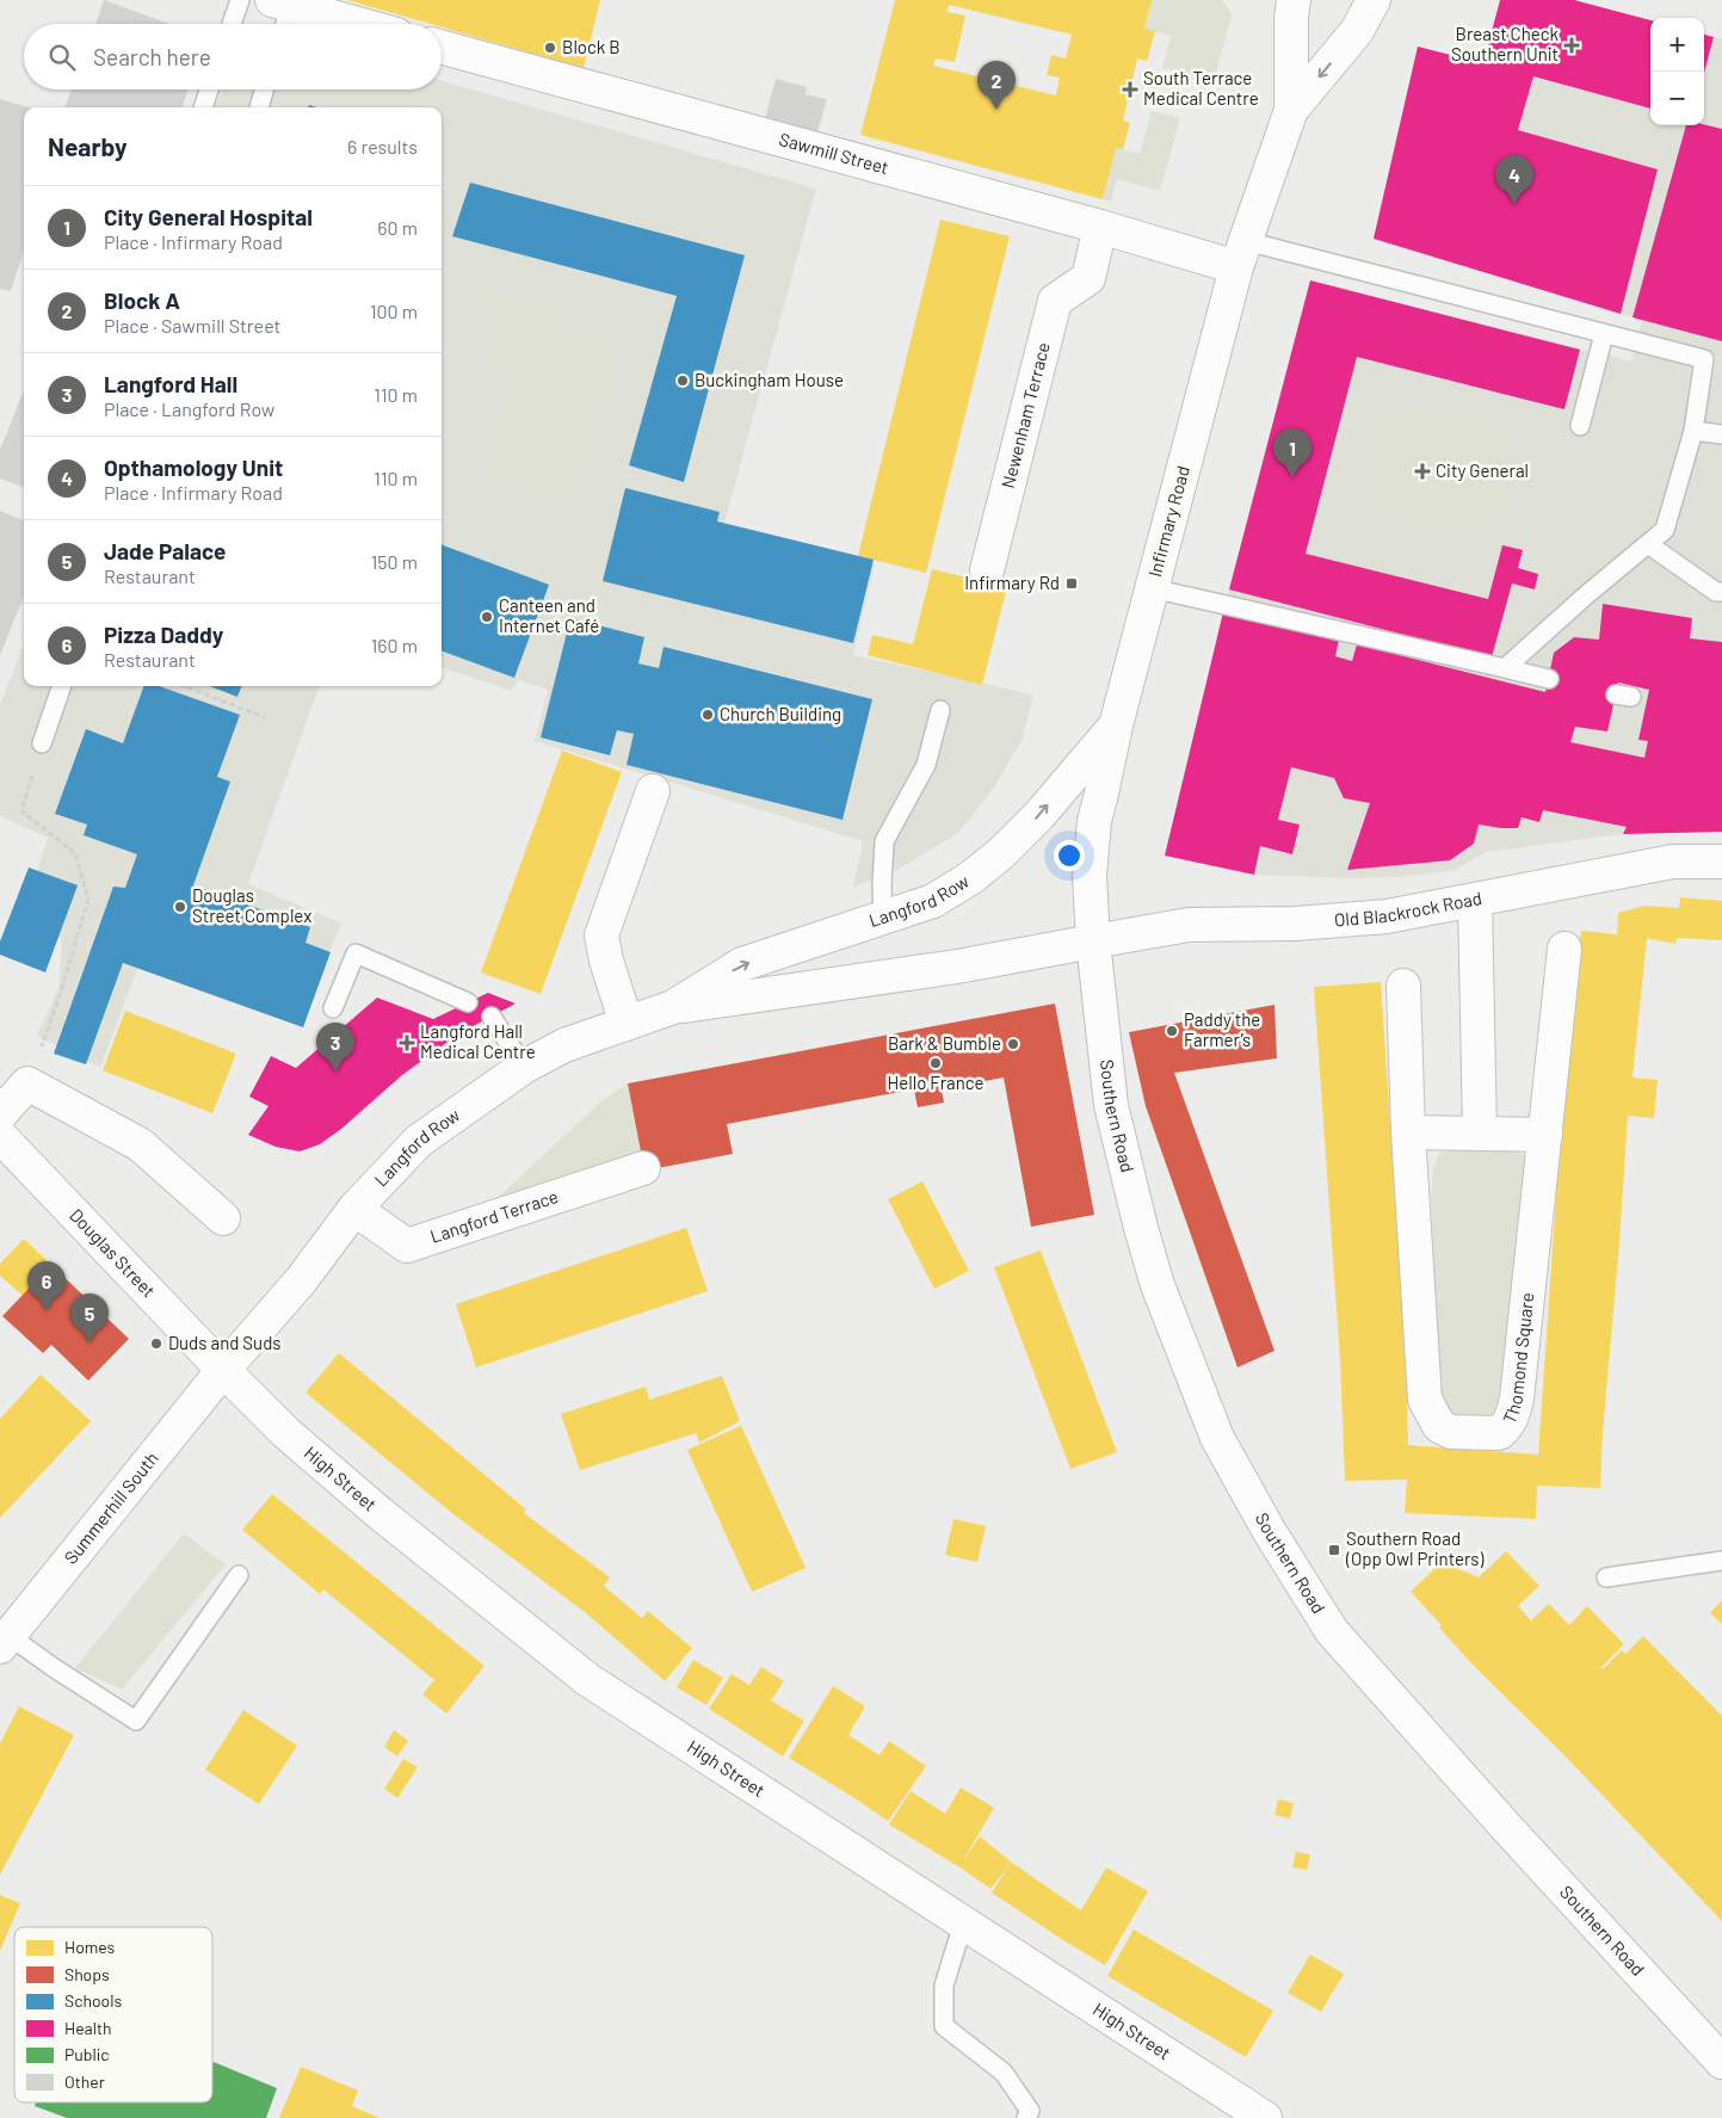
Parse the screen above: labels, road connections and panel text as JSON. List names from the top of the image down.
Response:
{
  "streets": {
    "street": [
      "Sawmill Street",
      "Newenham Terrace",
      "Infirmary Road",
      "Langford Row",
      "Old Blackrock Road",
      "Southern Road",
      "Langford Terrace",
      "Douglas Street",
      "Thomond Square",
      "High Street",
      "Summerhill South"
    ]
  },
  "crossings": [
    ["Sawmill Street", "Newenham Terrace"],
    ["Sawmill Street", "Infirmary Road"],
    ["Infirmary Road", "Langford Row"],
    ["Infirmary Road", "Old Blackrock Road"],
    ["Infirmary Road", "Southern Road"],
    ["Langford Row", "Old Blackrock Road"],
    ["Langford Row", "Southern Road"],
    ["Langford Row", "Langford Terrace"],
    ["Langford Row", "Douglas Street"],
    ["Langford Row", "High Street"],
    ["Langford Row", "Summerhill South"],
    ["Old Blackrock Road", "Southern Road"],
    ["Douglas Street", "High Street"],
    ["Douglas Street", "Summerhill South"],
    ["High Street", "Summerhill South"]
  ],
  "places": {
    "health": [
      "Breast Check Southern Unit",
      "South Terrace Medical Centre",
      "City General",
      "Langford Hall Medical Centre"
    ],
    "other": [
      "Block B",
      "Buckingham House",
      "Canteen and Internet Café",
      "Church Building",
      "Douglas Street Complex",
      "Paddy the Farmer’s",
      "Bark & Bumble",
      "Hello France",
      "Duds and Suds"
    ],
    "transit": ["Infirmary Rd", "Southern Road (Opp Owl Printers)"]
  },
  "legend": [
    "Homes",
    "Shops",
    "Schools",
    "Health",
    "Public",
    "Other"
  ],
  "page": {
    "map_buttons": ["+", "−"],
    "search": "Search here",
    "pins": [
      "2",
      "4",
      "1",
      "3",
      "6",
      "5"
    ],
    "heading": ["Nearby", "6 results"],
    "list": [
      {
        "mark": "1",
        "name": "City General Hospital",
        "note": "Place · Infirmary Road",
        "value": "60 m"
      },
      {
        "mark": "2",
        "name": "Block A",
        "note": "Place · Sawmill Street",
        "value": "100 m"
      },
      {
        "mark": "3",
        "name": "Langford Hall",
        "note": "Place · Langford Row",
        "value": "110 m"
      },
      {
        "mark": "4",
        "name": "Opthamology Unit",
        "note": "Place · Infirmary Road",
        "value": "110 m"
      },
      {
        "mark": "5",
        "name": "Jade Palace",
        "note": "Restaurant",
        "value": "150 m"
      },
      {
        "mark": "6",
        "name": "Pizza Daddy",
        "note": "Restaurant",
        "value": "160 m"
      }
    ]
  }
}
